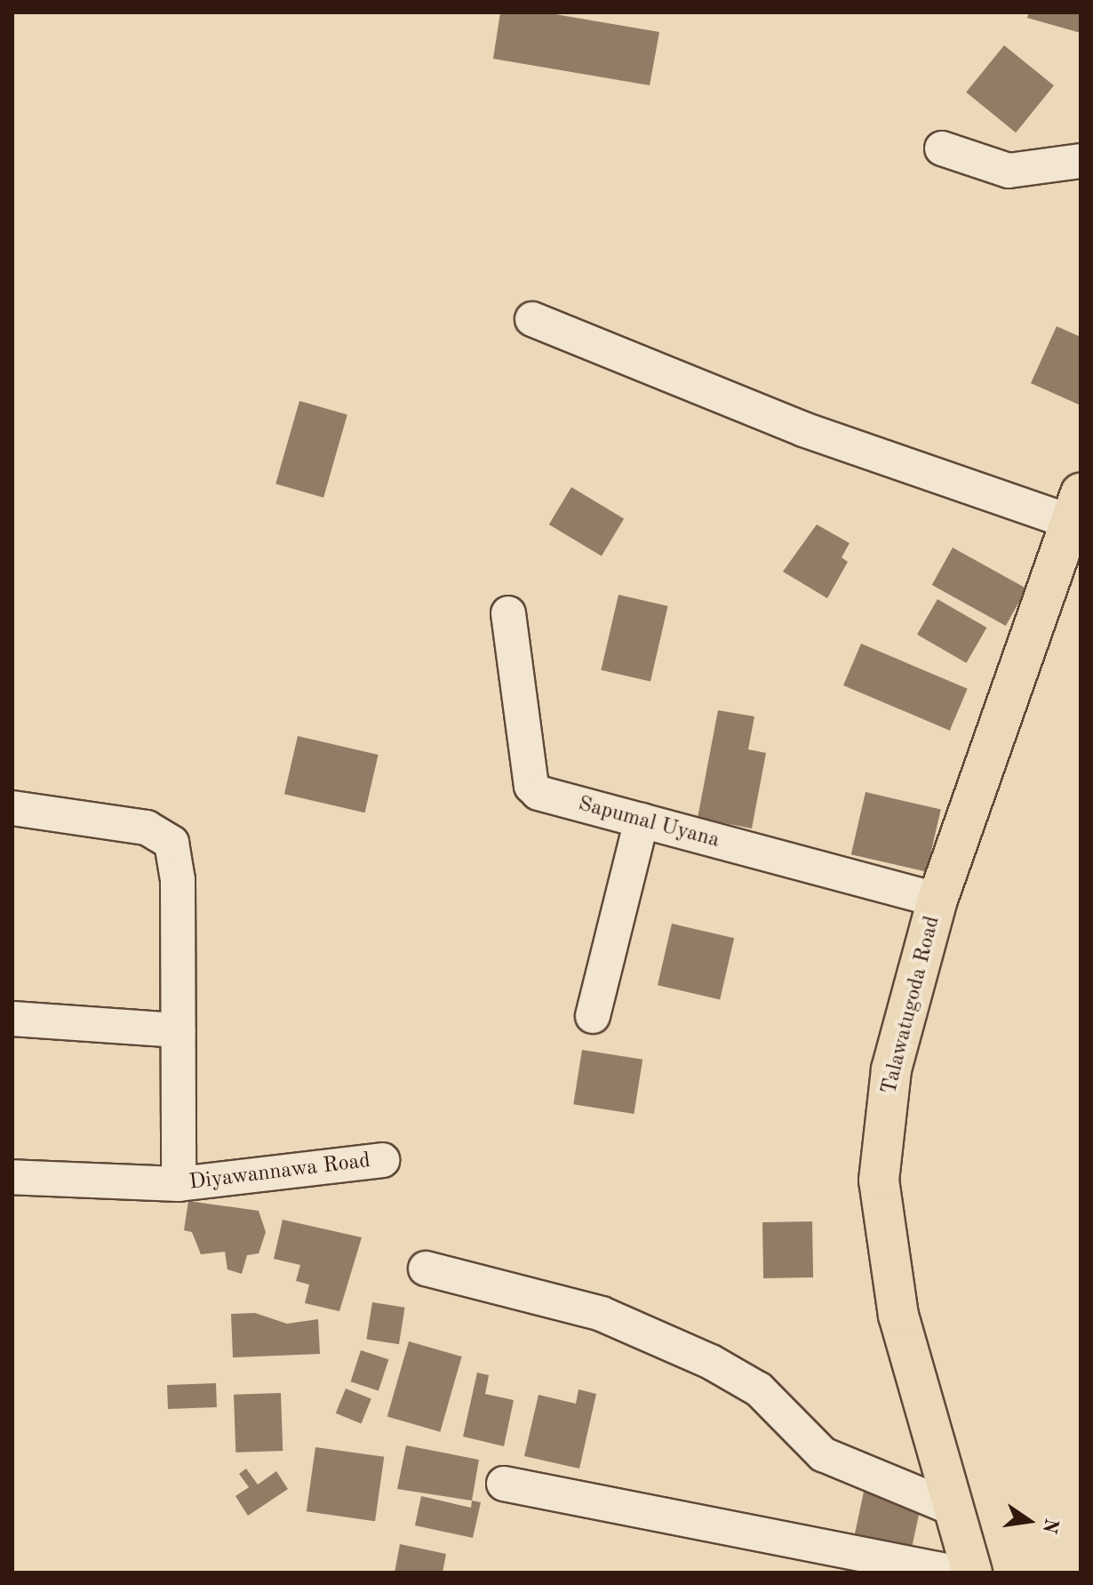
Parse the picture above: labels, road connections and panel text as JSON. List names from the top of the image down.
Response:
{
  "streets": {
    "main road": ["Talawatugoda Road"],
    "street": ["Sapumal Uyana", "Diyawannawa Road"]
  },
  "crossings": [
    ["Sapumal Uyana", "Talawatugoda Road"]
  ],
  "north": "right"
}
